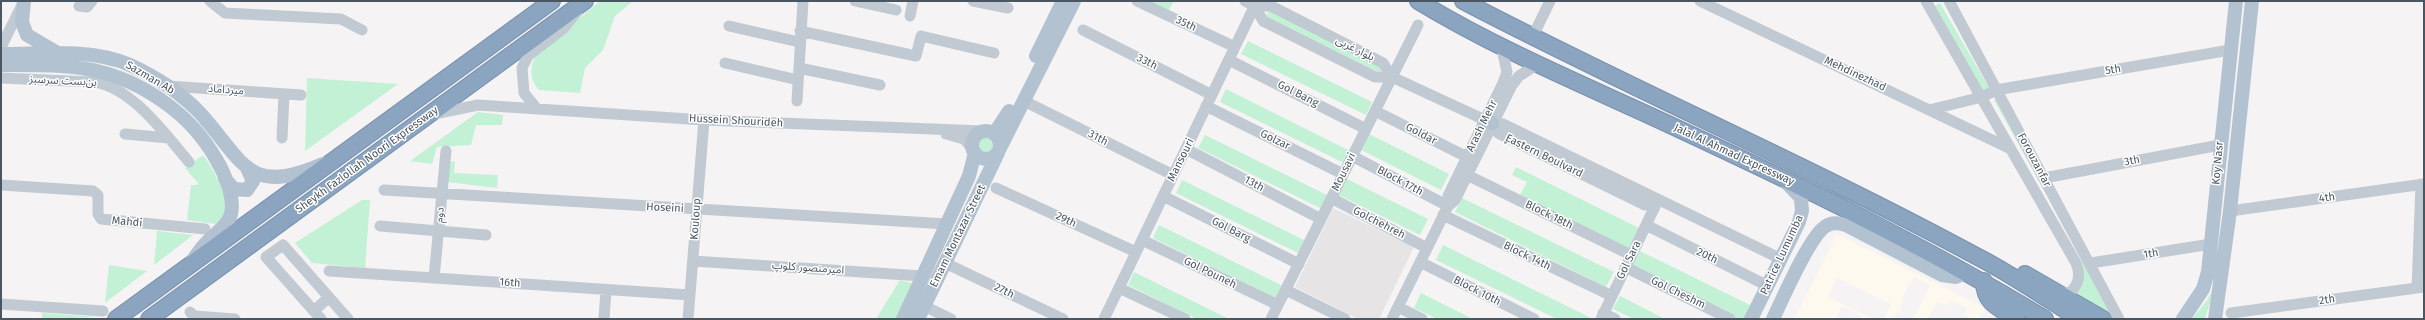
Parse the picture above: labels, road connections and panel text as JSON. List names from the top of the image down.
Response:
{
  "streets": {
    "highway": ["Jalal Al Ahmad Expressway", "Sheykh Fazlollah Noori Expressway"],
    "main road": [
      "Sazman Ab",
      "Koy Nasr",
      "Emam Montazar Street",
      "Patrice Lumumba"
    ],
    "street": [
      "35th",
      "بلوار غربی",
      "33th",
      "5th",
      "Mehdinezhad",
      "بن‌بست سرسبز",
      "میرداماد",
      "Gol Bang",
      "Hussein Shourideh",
      "Arash Mehr",
      "Goldar",
      "31th",
      "Golzar",
      "ٍEastern Boulvard",
      "Mansouri",
      "Forouzanfar",
      "3th",
      "Mousavi",
      "Block 17th",
      "13th",
      "4th",
      "Hoseini",
      "دوم",
      "Block 18th",
      "Kouloup",
      "29th",
      "Mahdi",
      "Golchehreh",
      "Gol Barg",
      "1th",
      "Block 14th",
      "20th",
      "Gol Sara",
      "امیرمنصور کلوپ",
      "Gol Pouneh",
      "16th",
      "27th",
      "Block 10th",
      "Gol Cheshm",
      "2th"
    ]
  },
  "crossings": [
    ["35th", "Mansouri"],
    ["بلوار غربی", "ٍEastern Boulvard"],
    ["بلوار غربی", "Mansouri"],
    ["بلوار غربی", "Mousavi"],
    ["33th", "Mansouri"],
    ["5th", "Mehdinezhad"],
    ["5th", "Forouzanfar"],
    ["5th", "Koy Nasr"],
    ["Mehdinezhad", "Forouzanfar"],
    ["Sazman Ab", "میرداماد"],
    ["Sazman Ab", "Sheykh Fazlollah Noori Expressway"],
    ["Gol Bang", "Mansouri"],
    ["Gol Bang", "Mousavi"],
    ["Hussein Shourideh", "Sheykh Fazlollah Noori Expressway"],
    ["Hussein Shourideh", "Kouloup"],
    ["Hussein Shourideh", "Emam Montazar Street"],
    ["Arash Mehr", "Goldar"],
    ["Arash Mehr", "Jalal Al Ahmad Expressway"],
    ["Arash Mehr", "ٍEastern Boulvard"],
    ["Arash Mehr", "Block 17th"],
    ["Arash Mehr", "Block 18th"],
    ["Arash Mehr", "Golchehreh"],
    ["Arash Mehr", "Block 14th"],
    ["Arash Mehr", "Block 10th"],
    ["Goldar", "Mousavi"],
    ["31th", "Mansouri"],
    ["31th", "Emam Montazar Street"],
    ["Golzar", "Mansouri"],
    ["Golzar", "Mousavi"],
    ["Jalal Al Ahmad Expressway", "Patrice Lumumba"],
    ["ٍEastern Boulvard", "Mousavi"],
    ["ٍEastern Boulvard", "Patrice Lumumba"],
    ["ٍEastern Boulvard", "Gol Sara"],
    ["Mansouri", "13th"],
    ["Mansouri", "29th"],
    ["Mansouri", "Gol Barg"],
    ["Mansouri", "Gol Pouneh"],
    ["Forouzanfar", "3th"],
    ["Forouzanfar", "1th"],
    ["3th", "Koy Nasr"],
    ["Koy Nasr", "4th"],
    ["Koy Nasr", "1th"],
    ["Mousavi", "Block 17th"],
    ["Mousavi", "13th"],
    ["Mousavi", "Golchehreh"],
    ["Mousavi", "Gol Barg"],
    ["Mousavi", "Gol Pouneh"],
    ["Block 17th", "Block 14th"],
    ["Hoseini", "دوم"],
    ["Hoseini", "Kouloup"],
    ["Hoseini", "Emam Montazar Street"],
    ["دوم", "16th"],
    ["Block 18th", "Gol Sara"],
    ["Kouloup", "امیرمنصور کلوپ"],
    ["Kouloup", "16th"],
    ["Emam Montazar Street", "امیرمنصور کلوپ"],
    ["Emam Montazar Street", "27th"],
    ["Patrice Lumumba", "20th"],
    ["Block 14th", "Gol Sara"],
    ["20th", "Gol Sara"],
    ["Gol Sara", "Gol Cheshm"]
  ]
}
